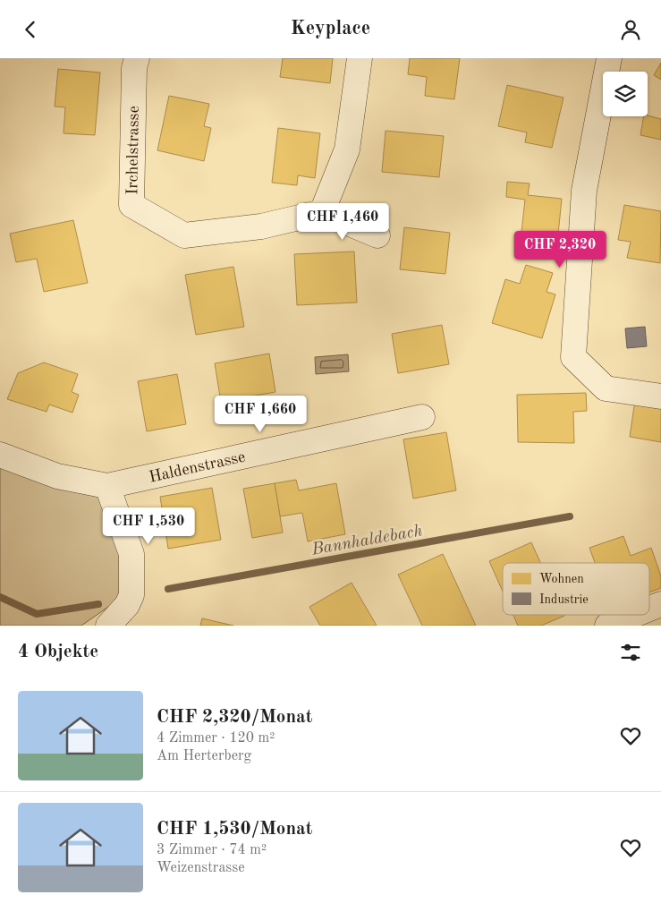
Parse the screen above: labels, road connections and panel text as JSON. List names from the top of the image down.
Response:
{
  "streets": {
    "street": ["Irchelstrasse", "Haldenstrasse"]
  },
  "water": ["Bannhaldebach"],
  "legend": ["Wohnen", "Industrie"],
  "page": {
    "header": "Keyplace",
    "price": [
      "CHF 1,460",
      "CHF 2,320",
      "CHF 1,660",
      "CHF 1,530"
    ],
    "heading": "4 Objekte",
    "list": [
      {
        "name": "CHF 2,320/Monat",
        "note": "4 Zimmer · 120 m² · Am Herterberg"
      },
      {
        "name": "CHF 1,530/Monat",
        "note": "3 Zimmer · 74 m² · Weizenstrasse"
      }
    ]
  }
}
